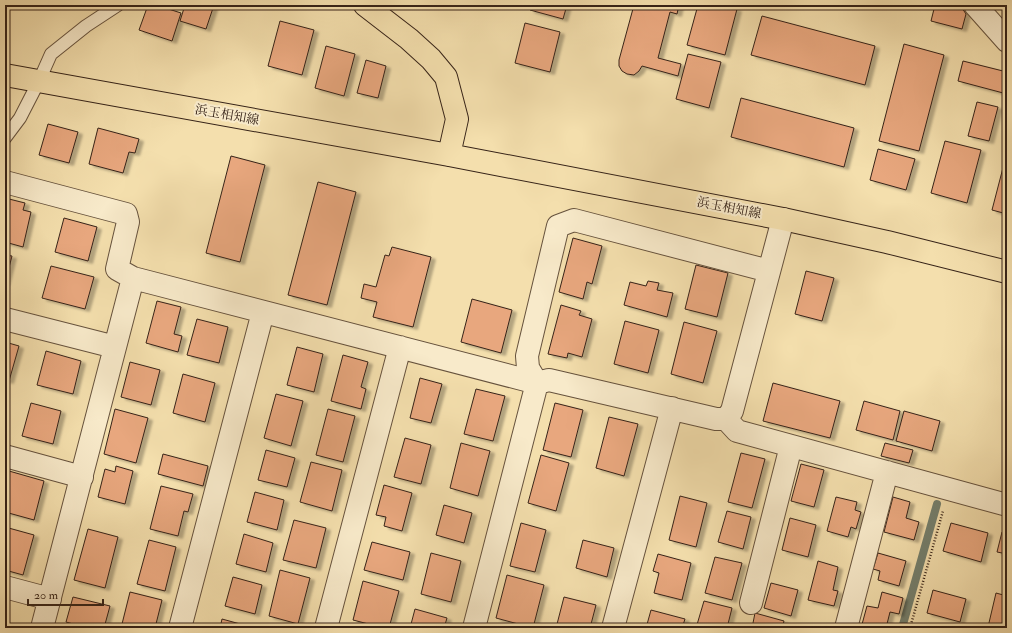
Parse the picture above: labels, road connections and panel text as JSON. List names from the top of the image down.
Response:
{
  "streets": {
    "main road": ["浜玉相知線"]
  },
  "scale_bar": "20 m"
}
